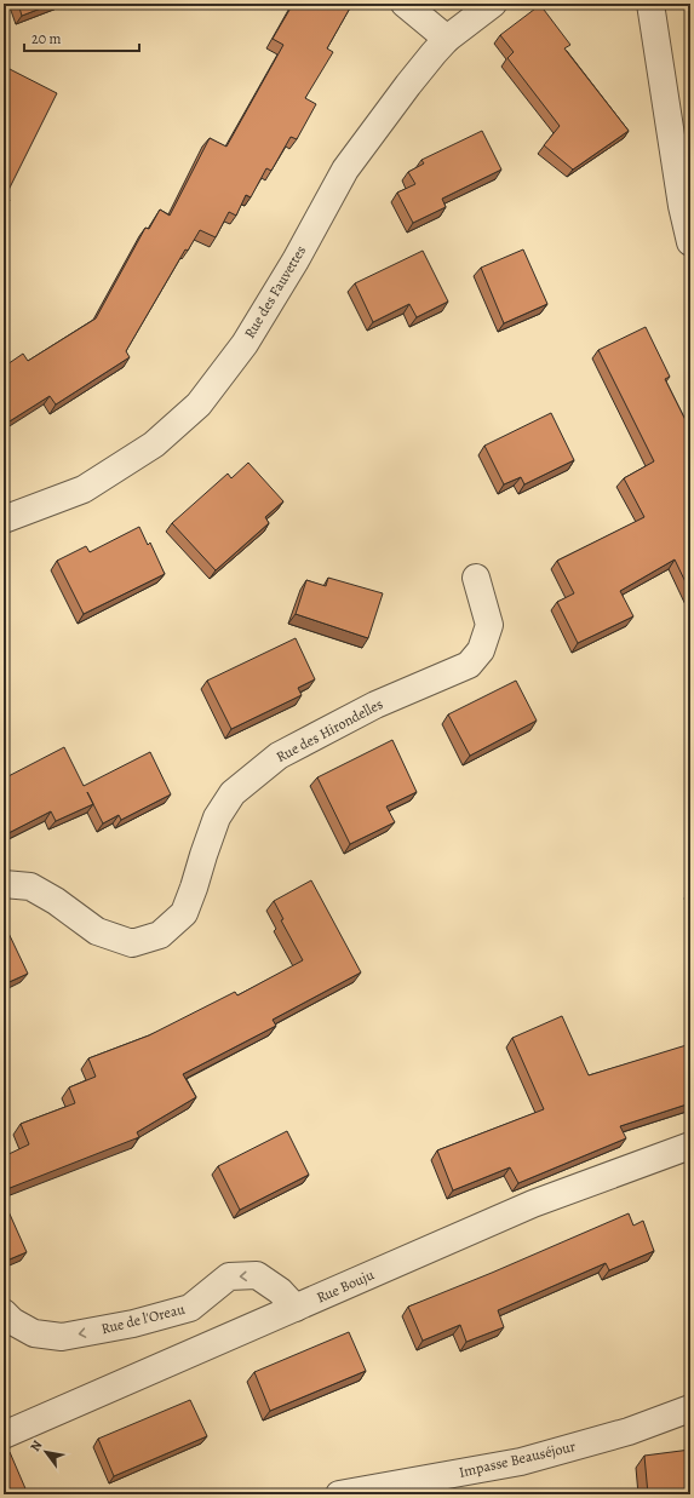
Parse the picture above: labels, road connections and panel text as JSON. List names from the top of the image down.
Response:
{
  "streets": {
    "street": [
      "Rue des Fauvettes",
      "Rue des Hirondelles",
      "Rue Bouju",
      "Rue de l'Oreau",
      "Impasse Beauséjour"
    ]
  },
  "crossings": [
    ["Rue Bouju", "Rue de l'Oreau"]
  ],
  "one_way": ["Rue de l'Oreau"],
  "scale_bar": "20 m",
  "north": "top left"
}
